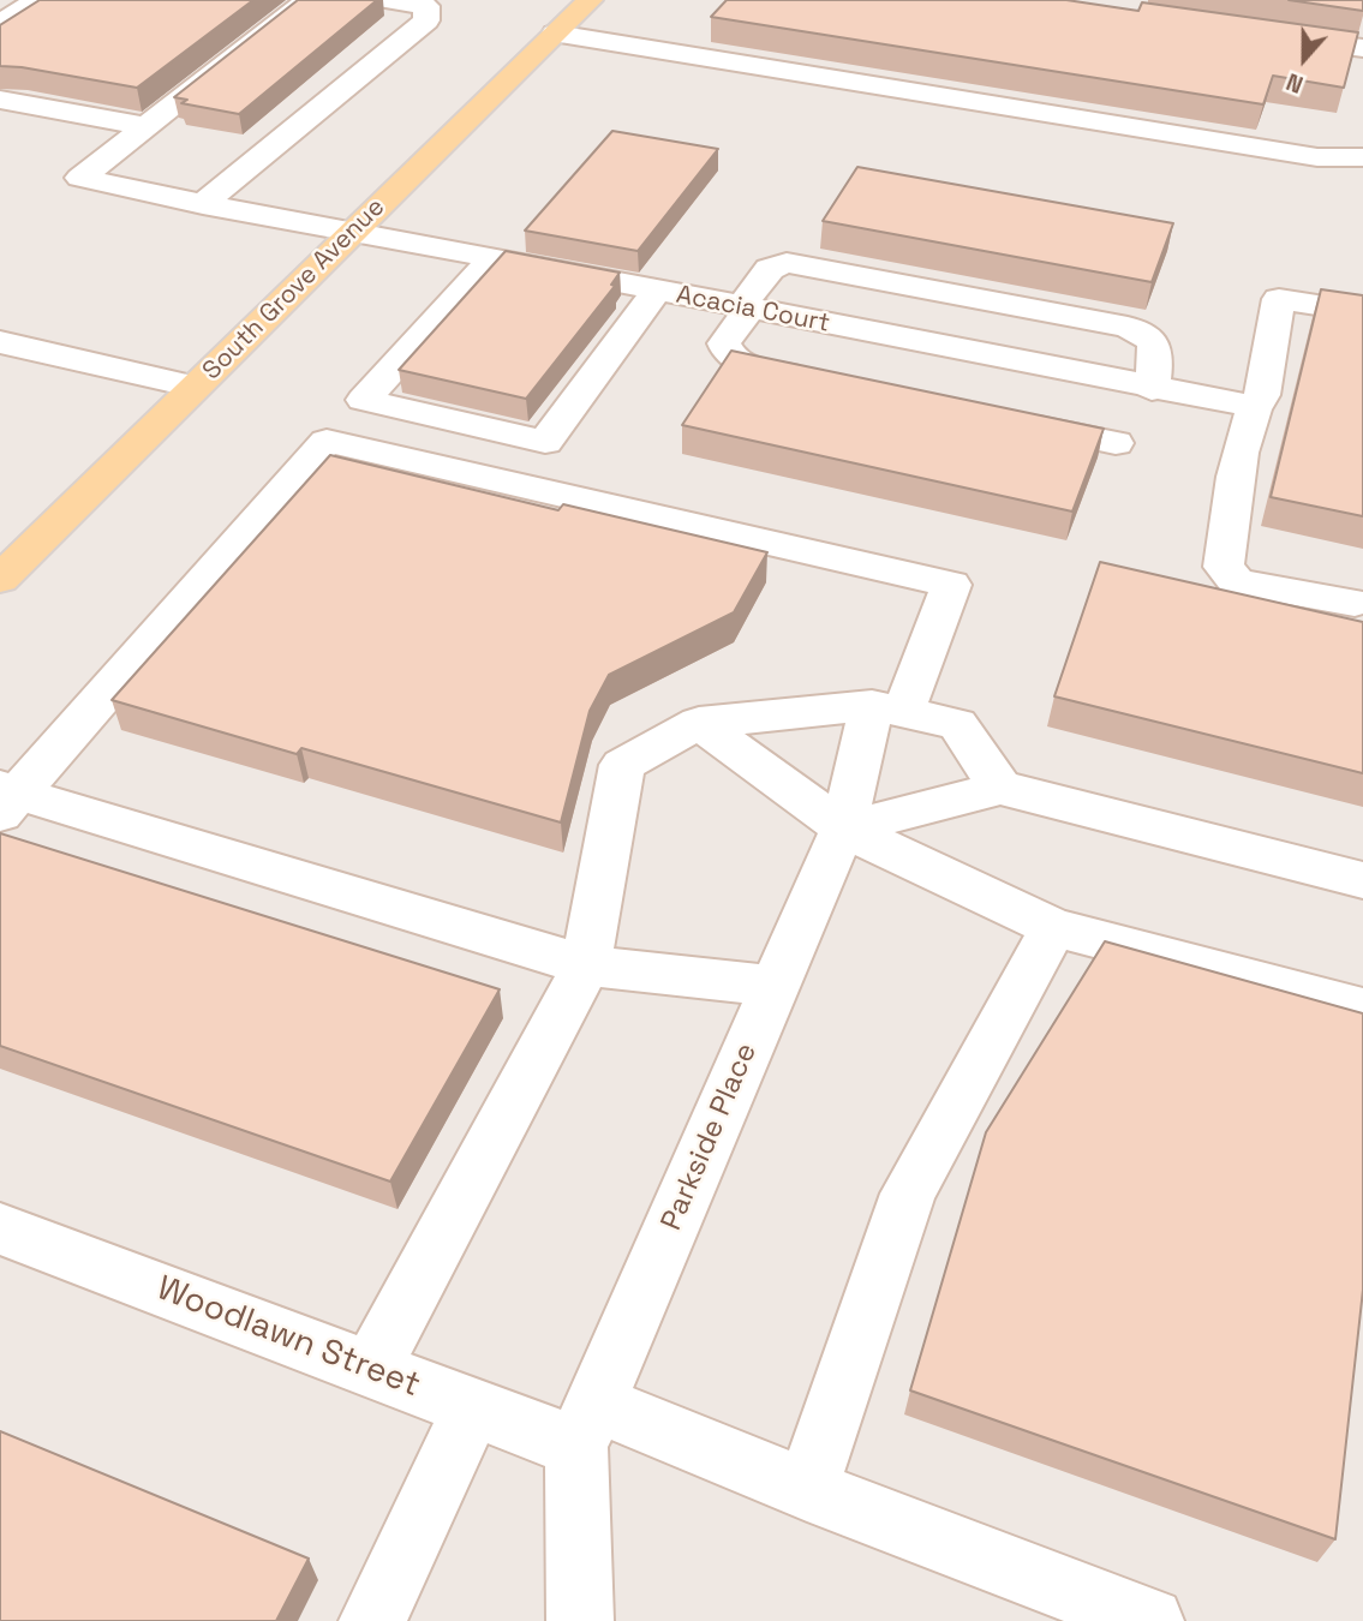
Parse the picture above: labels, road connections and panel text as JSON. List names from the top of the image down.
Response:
{
  "streets": {
    "main road": ["South Grove Avenue"],
    "street": ["Acacia Court", "Parkside Place", "Woodlawn Street"]
  },
  "crossings": [
    ["South Grove Avenue", "Acacia Court"],
    ["Parkside Place", "Woodlawn Street"]
  ],
  "north": "bottom"
}
